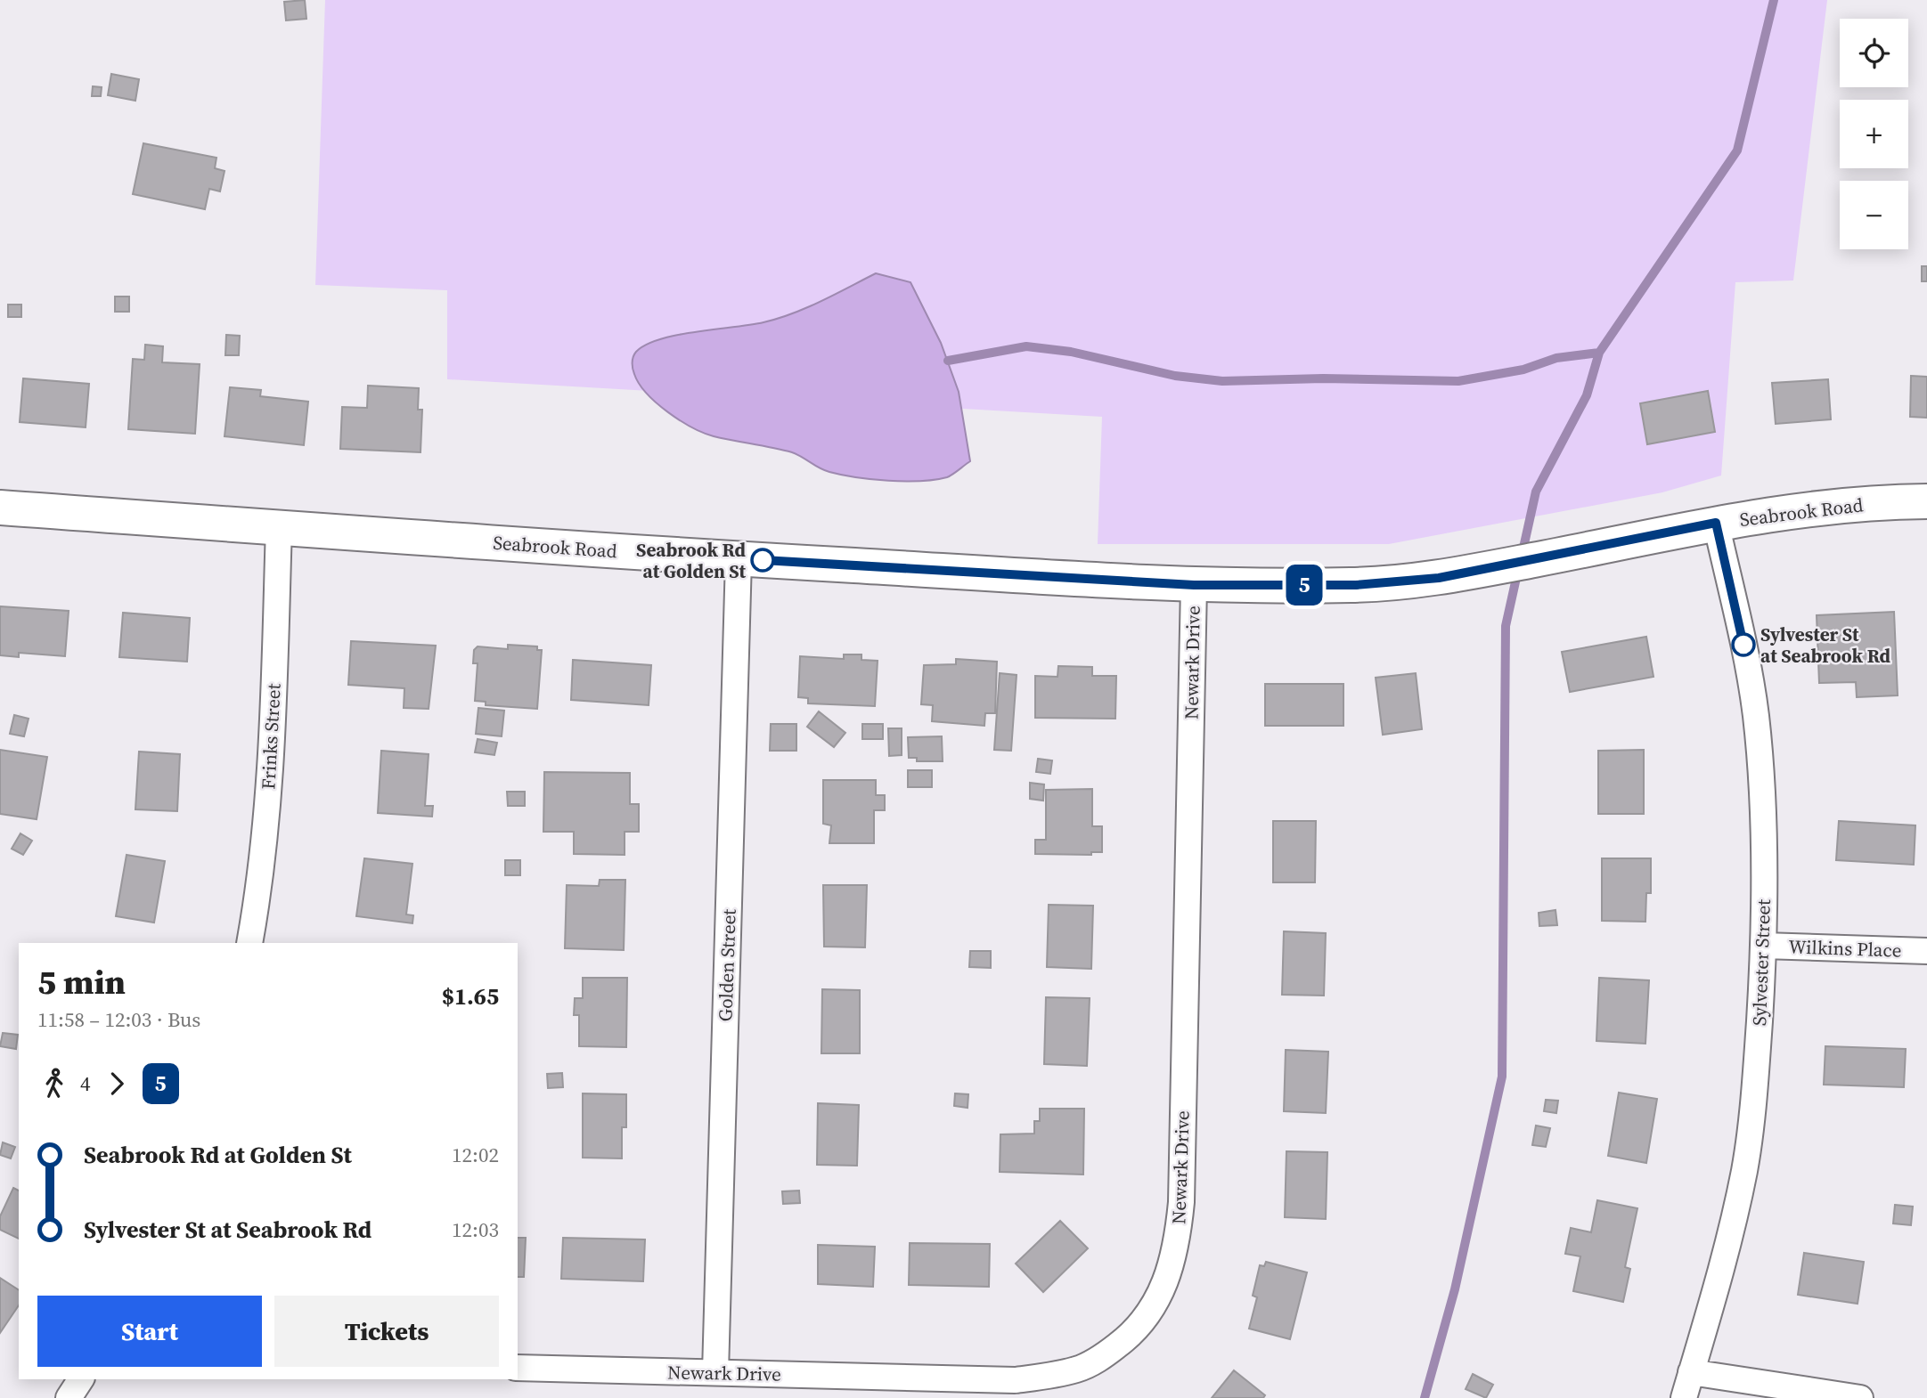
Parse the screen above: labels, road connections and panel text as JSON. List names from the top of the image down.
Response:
{
  "streets": {
    "street": [
      "Seabrook Road",
      "Newark Drive",
      "Frinks Street",
      "Wilkins Place",
      "Sylvester Street",
      "Golden Street"
    ]
  },
  "crossings": [
    ["Seabrook Road", "Newark Drive"],
    ["Seabrook Road", "Frinks Street"],
    ["Seabrook Road", "Sylvester Street"],
    ["Seabrook Road", "Golden Street"],
    ["Newark Drive", "Golden Street"],
    ["Wilkins Place", "Sylvester Street"]
  ],
  "places": ["Seabrook Rd at Golden St", "Sylvester St at Seabrook Rd"],
  "lines": ["bus line 5"],
  "page": {
    "on_map": "5",
    "map_buttons": ["+", "−"],
    "heading": ["5 min", "11:58 – 12:03 · Bus", "$1.65"],
    "legs": ["4", "5"],
    "list": [
      {
        "name": "Seabrook Rd at Golden St",
        "value": "12:02"
      },
      {
        "name": "Sylvester St at Seabrook Rd",
        "value": "12:03"
      }
    ],
    "buttons": ["Start", "Tickets"]
  }
}
